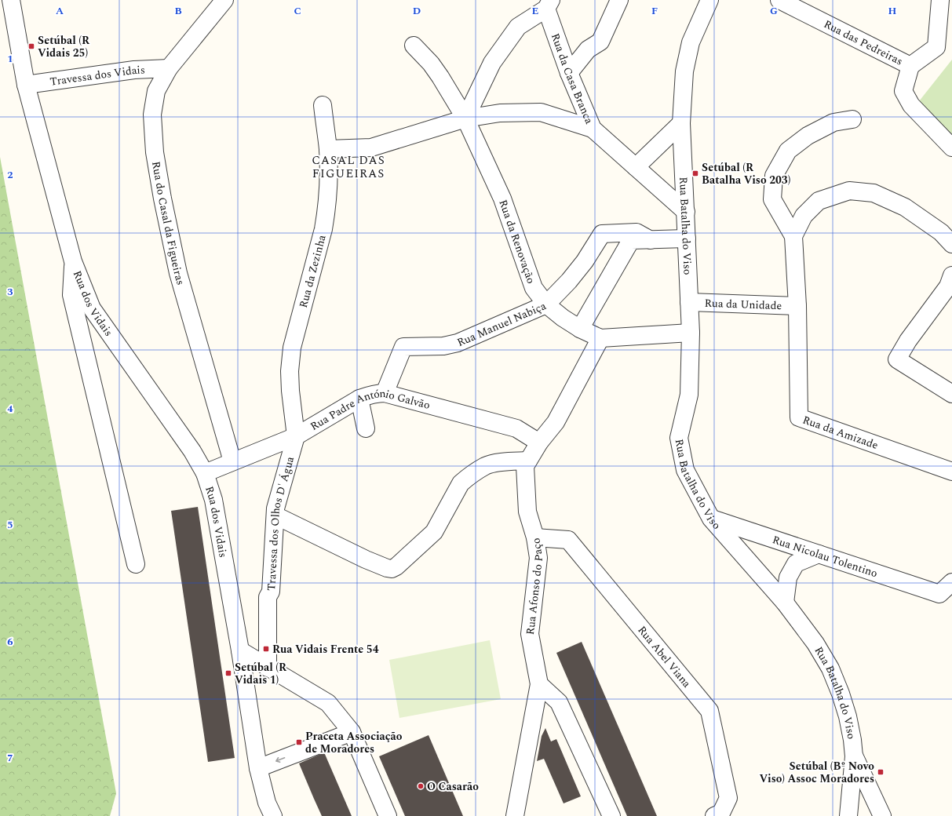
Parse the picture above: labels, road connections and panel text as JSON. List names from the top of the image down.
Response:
{
  "streets": {
    "street": [
      "Rua das Pedreiras",
      "Travessa dos Vidais",
      "Rua da Casa Branca",
      "Rua do Casal da Figueiras",
      "Rua Batalha do Viso",
      "Rua da Renovação",
      "Rua da Zezinha",
      "Rua dos Vidais",
      "Rua da Unidade",
      "Rua Manuel Nabiça",
      "Rua Padre António Galvão",
      "Rua da Amizade",
      "Travessa dos Olhos D' Água",
      "Rua Nicolau Tolentino",
      "Rua Afonso do Paço",
      "Rua Abel Viana"
    ]
  },
  "crossings": [
    ["Travessa dos Vidais", "Rua do Casal da Figueiras"],
    ["Travessa dos Vidais", "Rua dos Vidais"],
    ["Rua da Casa Branca", "Rua Batalha do Viso"],
    ["Rua do Casal da Figueiras", "Rua Padre António Galvão"],
    ["Rua Batalha do Viso", "Rua da Renovação"],
    ["Rua Batalha do Viso", "Rua da Unidade"],
    ["Rua Batalha do Viso", "Rua Nicolau Tolentino"],
    ["Rua da Renovação", "Rua Manuel Nabiça"],
    ["Rua da Renovação", "Rua Afonso do Paço"],
    ["Rua da Zezinha", "Rua Padre António Galvão"],
    ["Rua da Zezinha", "Travessa dos Olhos D' Água"],
    ["Rua dos Vidais", "Rua Padre António Galvão"],
    ["Rua da Unidade", "Rua da Amizade"],
    ["Rua Manuel Nabiça", "Rua Padre António Galvão"],
    ["Rua Padre António Galvão", "Travessa dos Olhos D' Água"],
    ["Rua Padre António Galvão", "Rua Afonso do Paço"],
    ["Rua Afonso do Paço", "Rua Abel Viana"]
  ],
  "districts": ["CASAL DAS FIGUEIRAS"],
  "places": {
    "transit": [
      "Setúbal (R Vidais 25)",
      "Setúbal (R Batalha Viso 203)",
      "Rua Vidais Frente 54",
      "Setúbal (R Vidais 1)",
      "Praceta Associação de Moradores",
      "Setúbal (Bº Novo Viso) Assoc Moradores"
    ],
    "other": ["O Casarão"]
  },
  "grid": {
    "columns": [
      "A",
      "B",
      "C",
      "D",
      "E",
      "F",
      "G",
      "H"
    ],
    "rows": [
      "1",
      "2",
      "3",
      "4",
      "5",
      "6",
      "7"
    ]
  }
}
